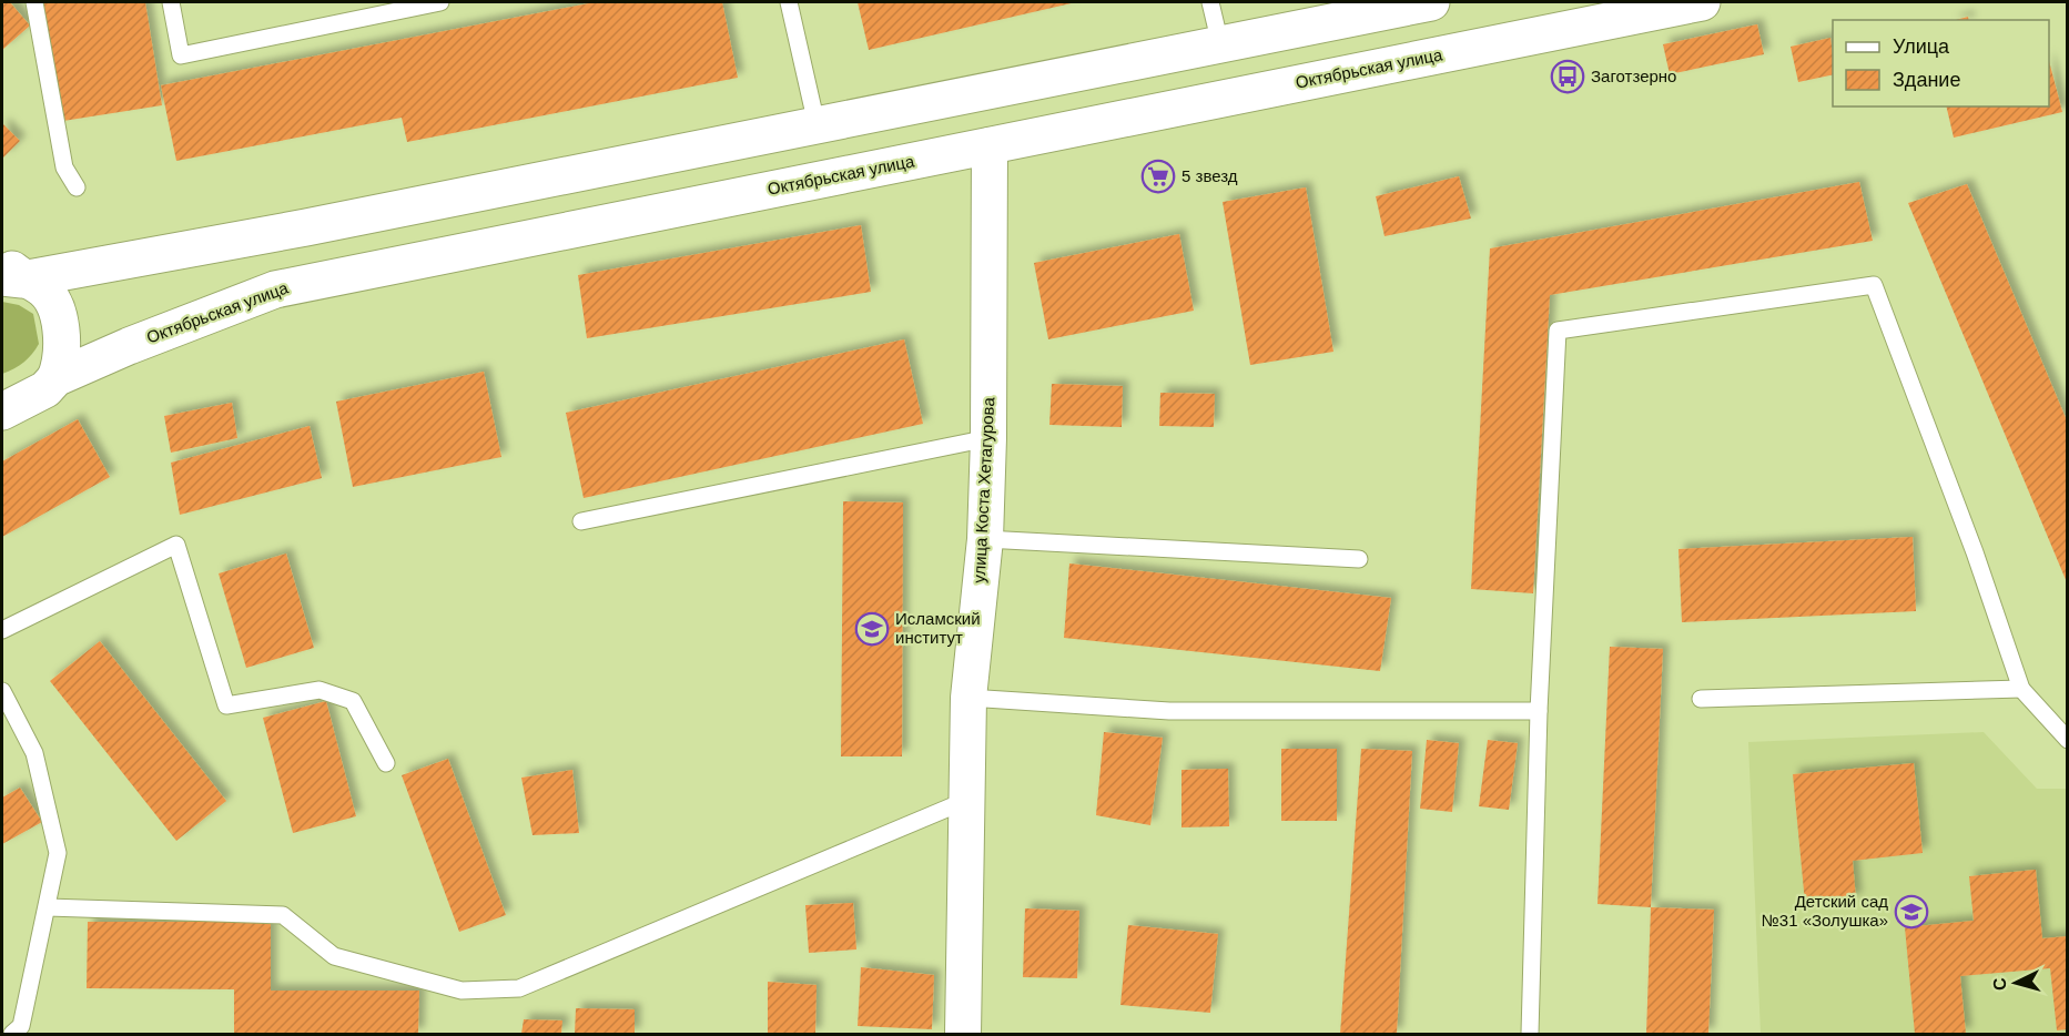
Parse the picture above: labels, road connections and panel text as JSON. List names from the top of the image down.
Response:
{
  "streets": {
    "main road": ["Октябрьская улица"],
    "street": ["улица Коста Хетагурова"]
  },
  "crossings": [
    ["Октябрьская улица", "улица Коста Хетагурова"]
  ],
  "places": {
    "bus stop": ["Заготзерно"],
    "supermarket": ["5 звезд"],
    "school or university": ["Исламский институт", "Детский сад №31 «Золушка»"]
  },
  "legend": ["Улица", "Здание"],
  "north": "left"
}
